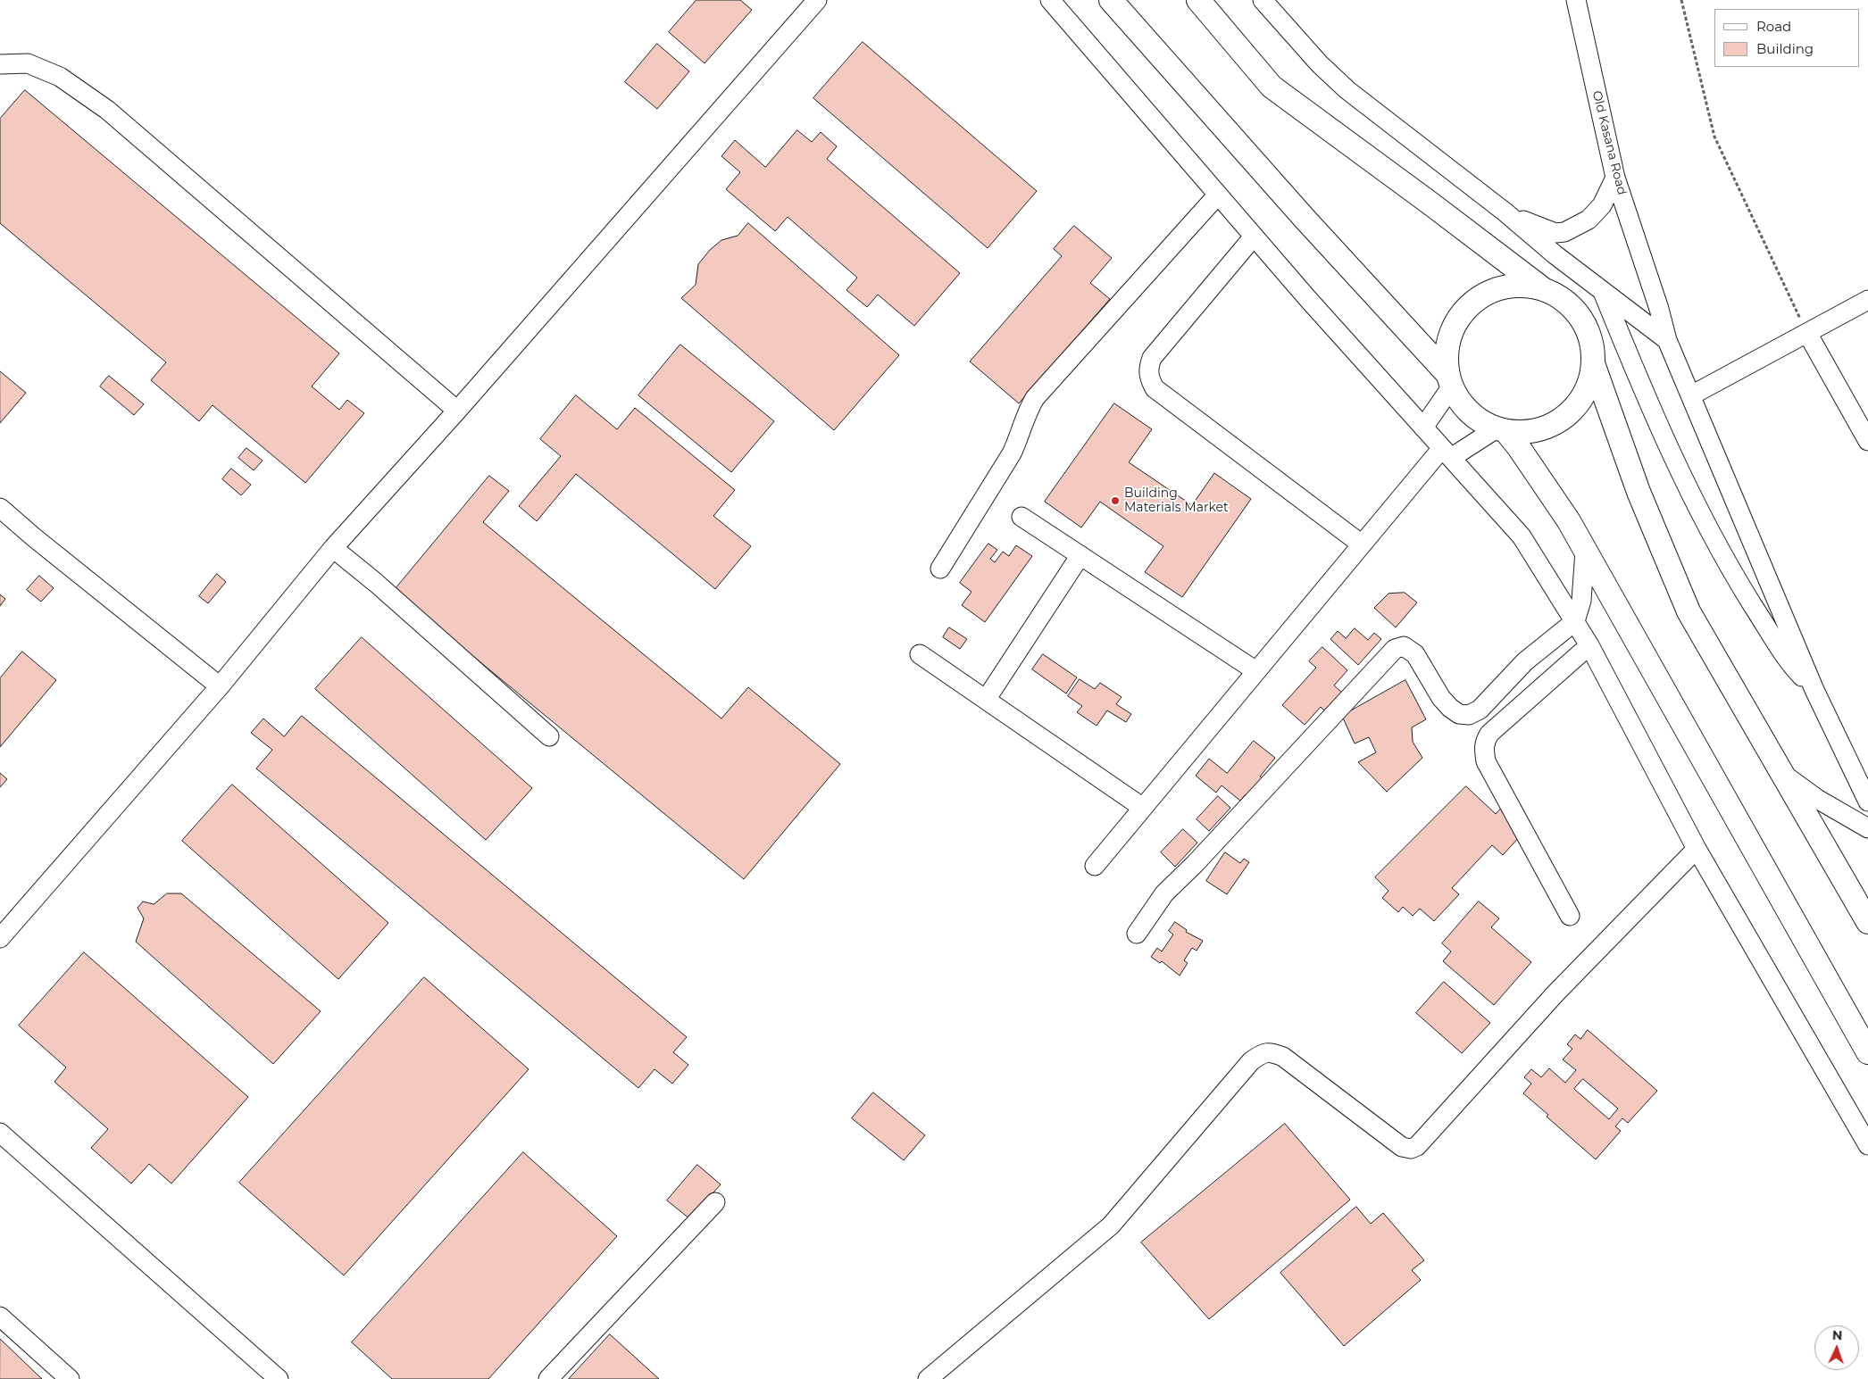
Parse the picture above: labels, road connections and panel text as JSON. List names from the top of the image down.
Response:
{
  "streets": {
    "street": ["Old Kasana Road"]
  },
  "places": ["Building Materials Market"],
  "legend": ["Road", "Building"],
  "north": "top"
}
